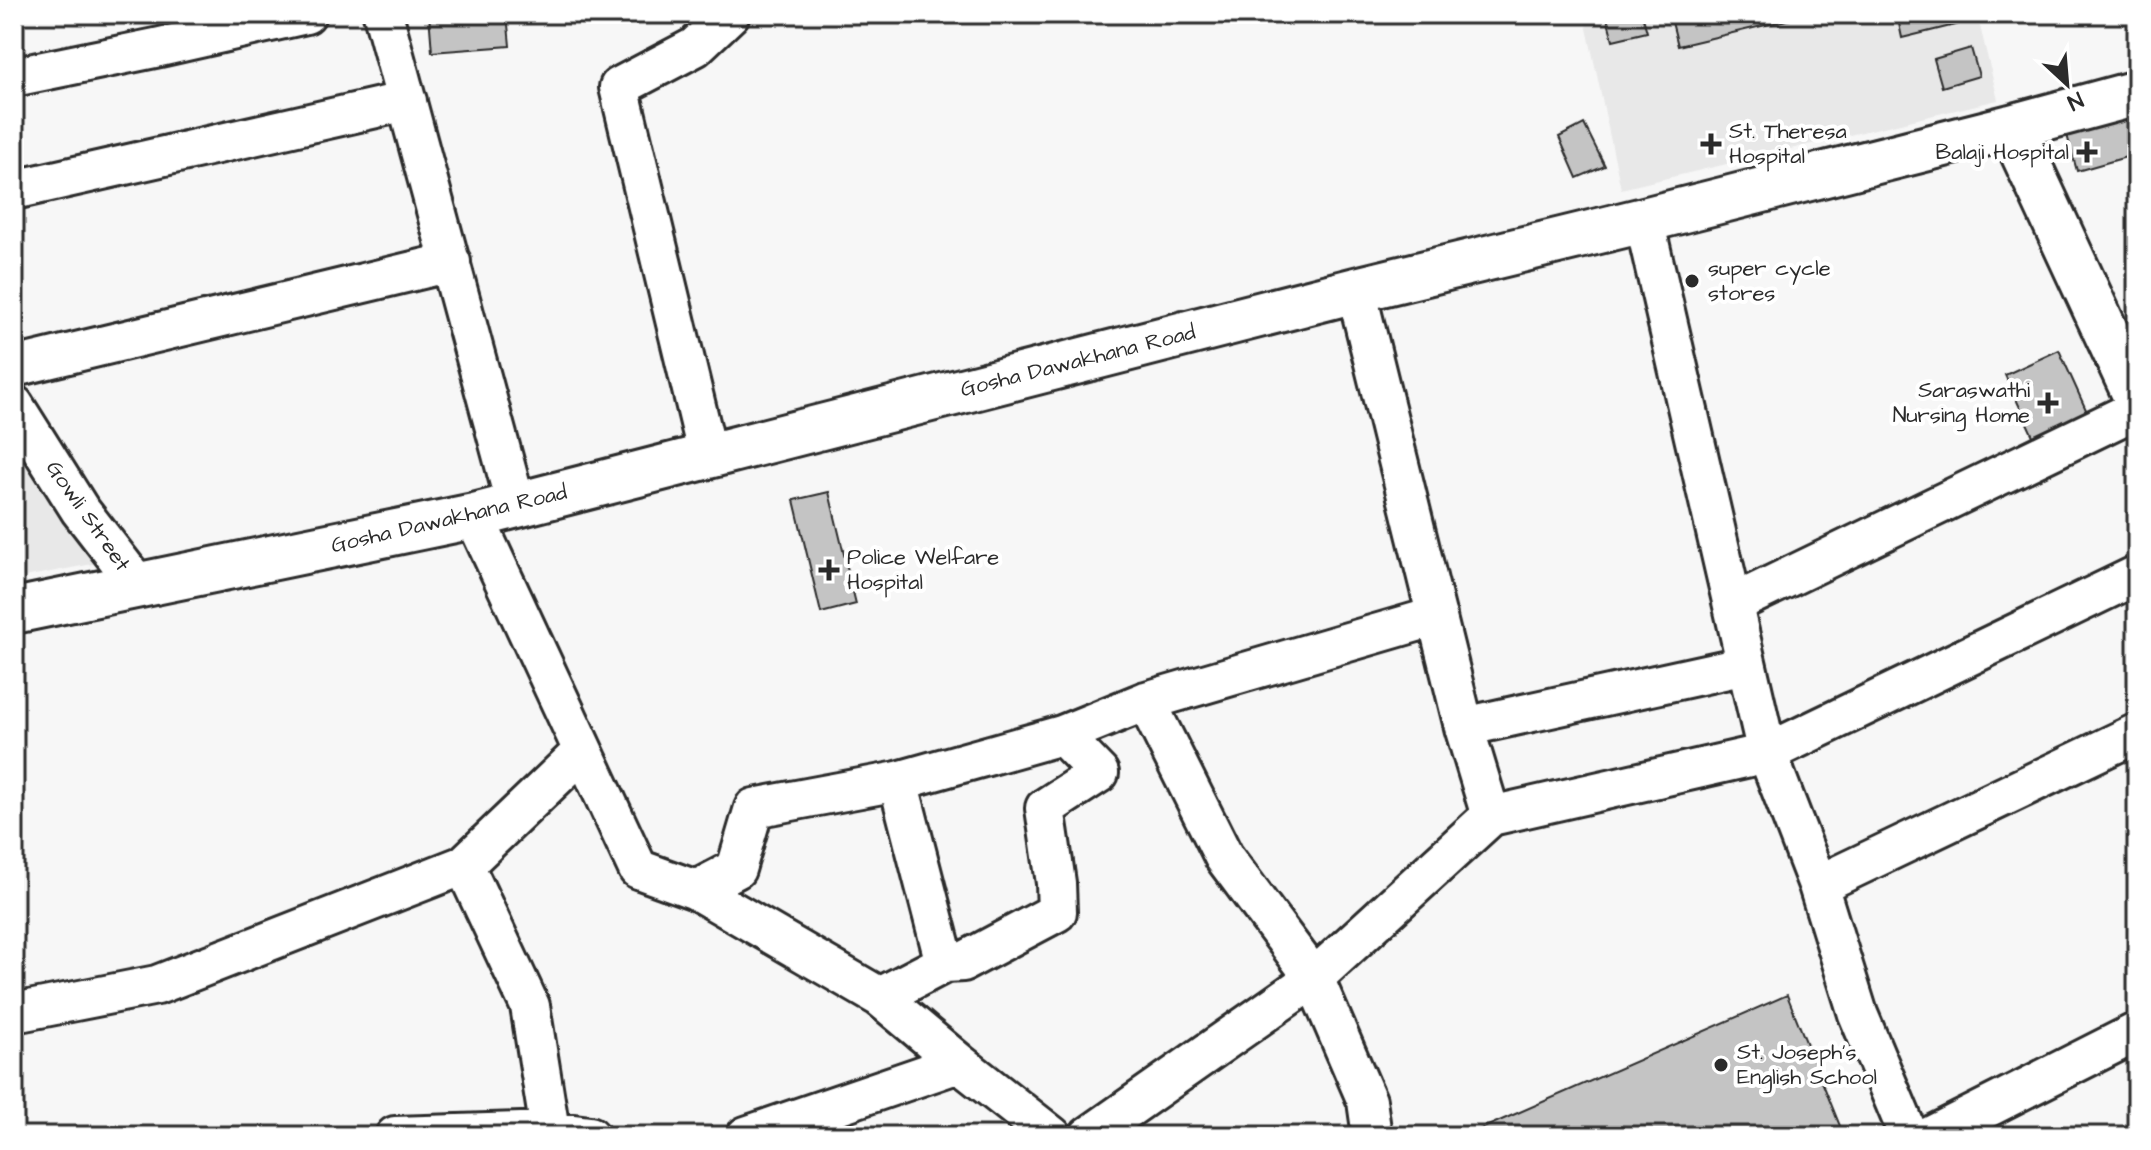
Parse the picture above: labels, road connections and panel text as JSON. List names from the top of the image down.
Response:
{
  "streets": {
    "street": ["Gosha Dawakhana Road", "Gowli Street"]
  },
  "crossings": [
    ["Gosha Dawakhana Road", "Gowli Street"]
  ],
  "places": {
    "health": [
      "St. Theresa Hospital",
      "Balaji Hospital",
      "Saraswathi Nursing Home",
      "Police Welfare Hospital"
    ],
    "other": ["super cycle stores", "St. Joseph's English School"]
  },
  "north": "bottom right"
}
